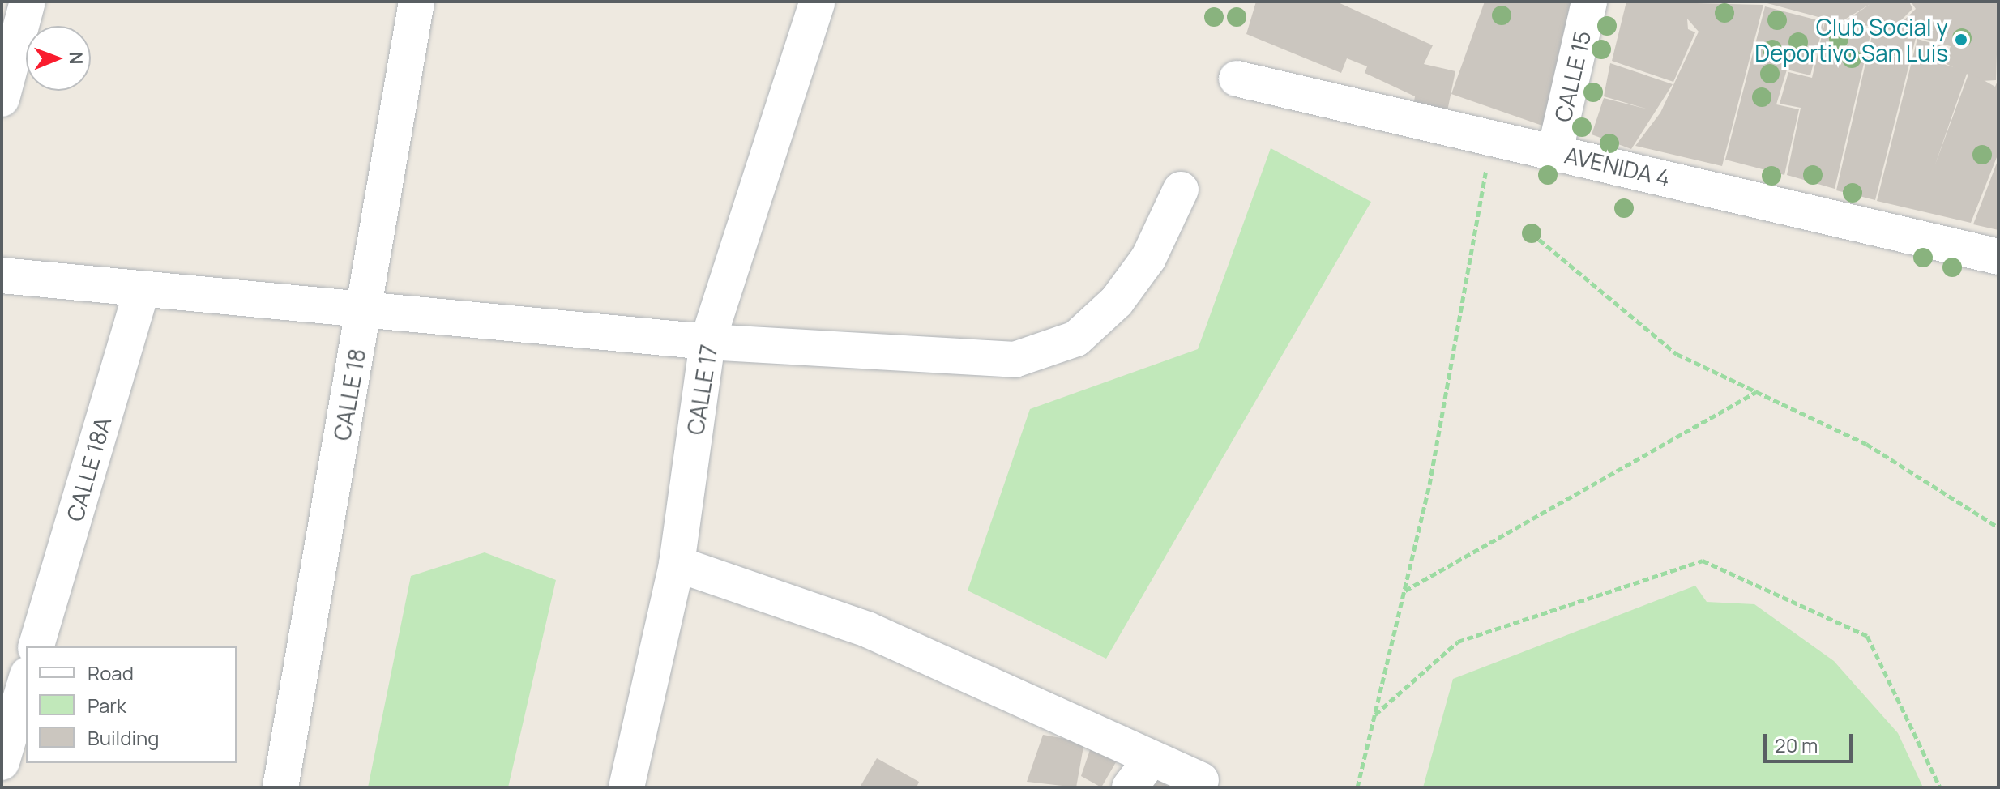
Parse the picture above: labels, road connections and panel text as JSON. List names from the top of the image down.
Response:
{
  "streets": {
    "street": [
      "CALLE 15",
      "AVENIDA 4",
      "CALLE 17",
      "CALLE 18",
      "CALLE 18A"
    ]
  },
  "crossings": [
    ["CALLE 15", "AVENIDA 4"]
  ],
  "places": ["Club Social y Deportivo San Luis"],
  "legend": ["Road", "Park", "Building"],
  "scale_bar": "20 m",
  "north": "right"
}
